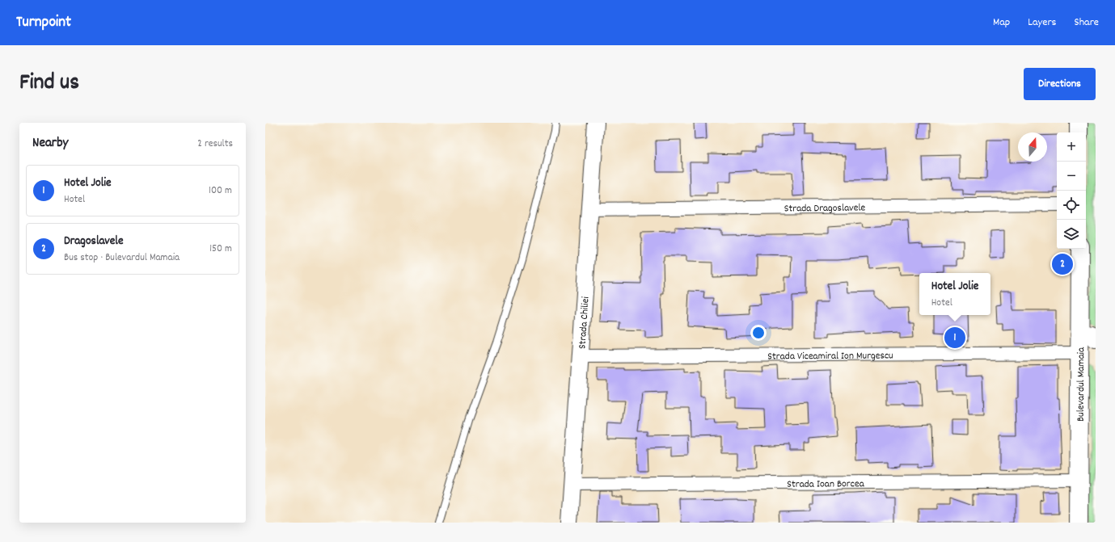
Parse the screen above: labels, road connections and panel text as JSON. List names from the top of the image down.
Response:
{
  "streets": {
    "main road": ["Bulevardul Mamaia"],
    "street": [
      "Strada Dragoslavele",
      "Strada Chiliei",
      "Strada Viceamiral Ion Murgescu",
      "Strada Ioan Borcea"
    ]
  },
  "crossings": [
    ["Strada Dragoslavele", "Strada Chiliei"],
    ["Strada Chiliei", "Strada Viceamiral Ion Murgescu"],
    ["Strada Chiliei", "Strada Ioan Borcea"],
    ["Strada Viceamiral Ion Murgescu", "Bulevardul Mamaia"],
    ["Bulevardul Mamaia", "Strada Ioan Borcea"]
  ],
  "north": "top",
  "page": {
    "header": "Turnpoint",
    "nav": ["Map", "Layers", "Share"],
    "title": "Find us",
    "buttons": "Directions",
    "heading": ["Nearby", "2 results"],
    "map_buttons": ["+", "−"],
    "list": [
      {
        "mark": "1",
        "name": "Hotel Jolie",
        "note": "Hotel",
        "value": "100 m"
      },
      {
        "mark": "2",
        "name": "Dragoslavele",
        "note": "Bus stop · Bulevardul Mamaia",
        "value": "150 m"
      }
    ],
    "pins": ["2", "1"],
    "popup": ["Hotel Jolie", "Hotel"]
  }
}
